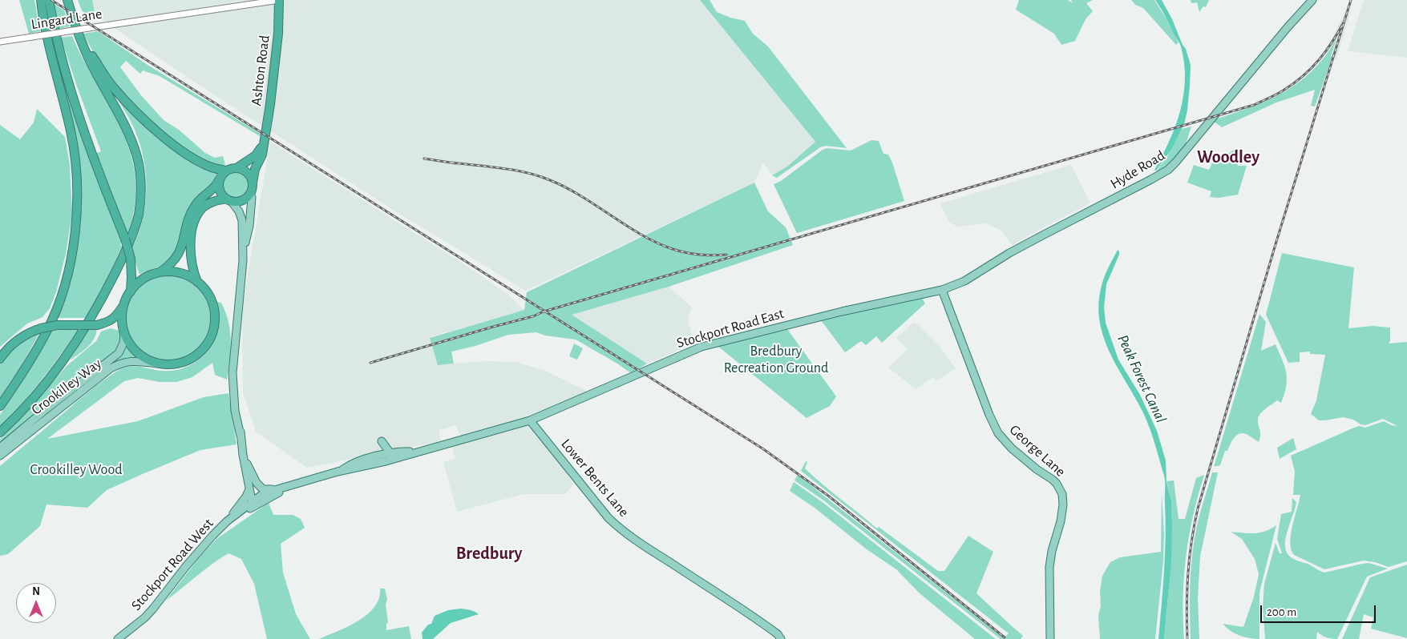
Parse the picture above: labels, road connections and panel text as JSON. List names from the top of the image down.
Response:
{
  "streets": {
    "highway": ["Ashton Road"],
    "main road": [
      "Hyde Road",
      "Stockport Road East",
      "Crookilley Way",
      "George Lane",
      "Lower Bents Lane",
      "Stockport Road West"
    ],
    "street": ["Lingard Lane"]
  },
  "crossings": [
    ["Lingard Lane", "Ashton Road"],
    ["Hyde Road", "Stockport Road East"],
    ["Hyde Road", "George Lane"],
    ["Stockport Road East", "Lower Bents Lane"],
    ["Stockport Road East", "Stockport Road West"],
    ["Lower Bents Lane", "Stockport Road West"]
  ],
  "districts": ["Woodley", "Bredbury"],
  "water": ["Peak Forest Canal"],
  "parks": ["Bredbury Recreation Ground", "Crookilley Wood"],
  "scale_bar": "200 m",
  "north": "top"
}
